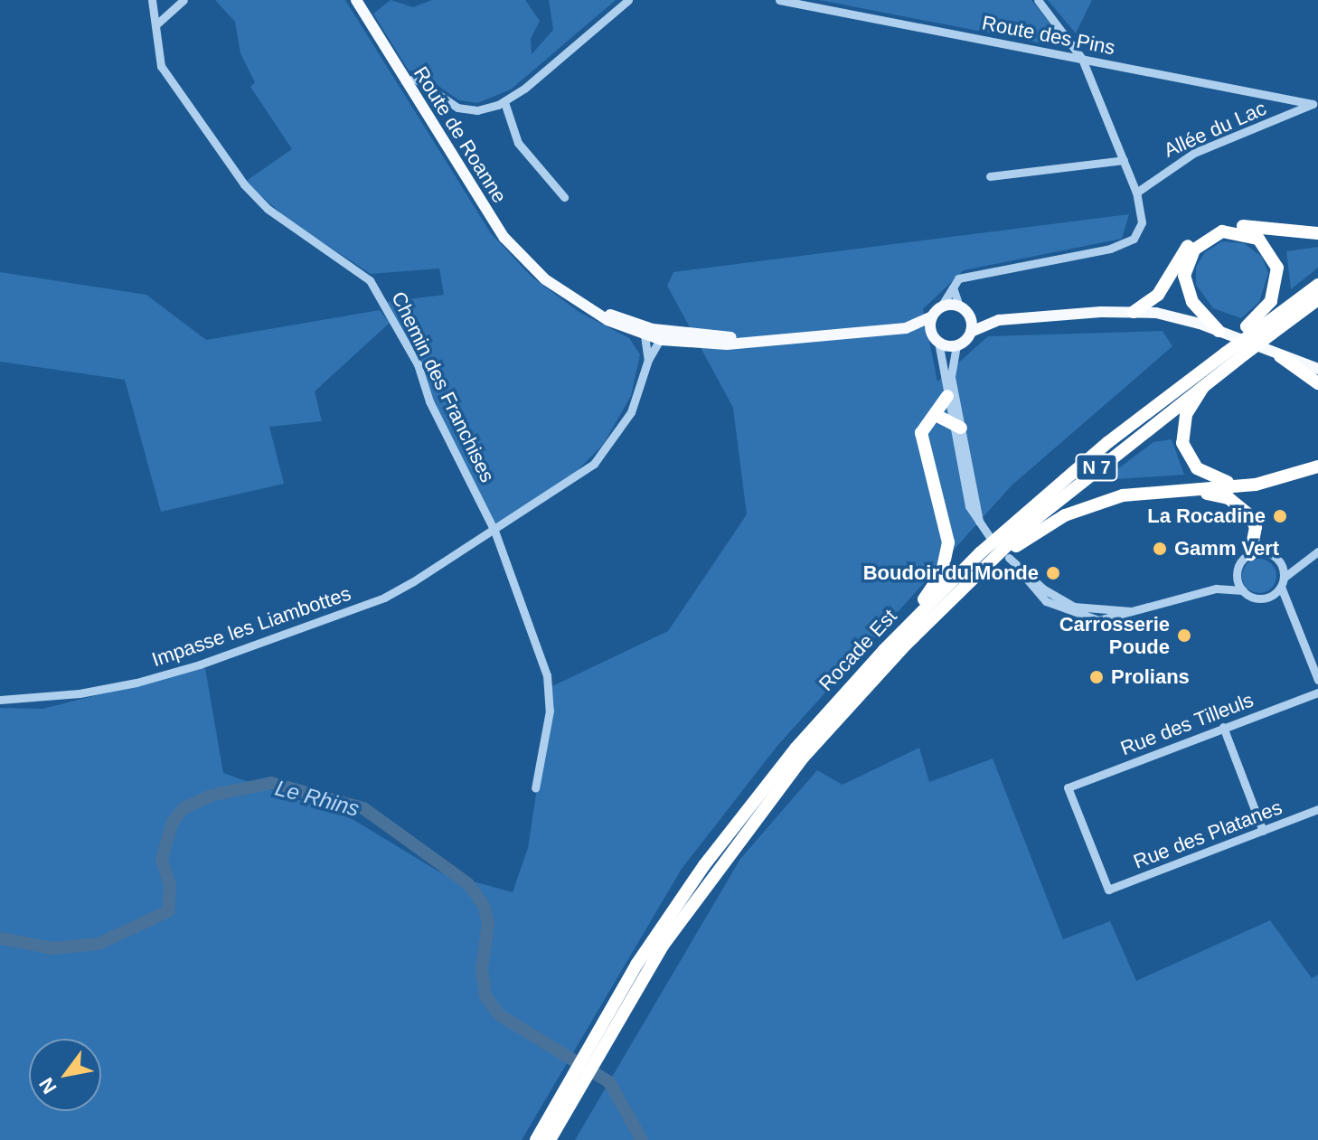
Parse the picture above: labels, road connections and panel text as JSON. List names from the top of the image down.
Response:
{
  "streets": {
    "highway": ["N 7", "Rocade Est"],
    "main road": ["Route de Roanne"],
    "street": [
      "Route des Pins",
      "Allée du Lac",
      "Chemin des Franchises",
      "Impasse les Liambottes",
      "Rue des Tilleuls",
      "Rue des Platanes"
    ]
  },
  "crossings": [
    ["Route des Pins", "Allée du Lac"],
    ["Chemin des Franchises", "Impasse les Liambottes"],
    ["Rue des Tilleuls", "Rue des Platanes"]
  ],
  "water": ["Le Rhins"],
  "places": [
    "La Rocadine",
    "Gamm Vert",
    "Boudoir du Monde",
    "Carrosserie Poude",
    "Prolians"
  ],
  "north": "bottom left"
}
